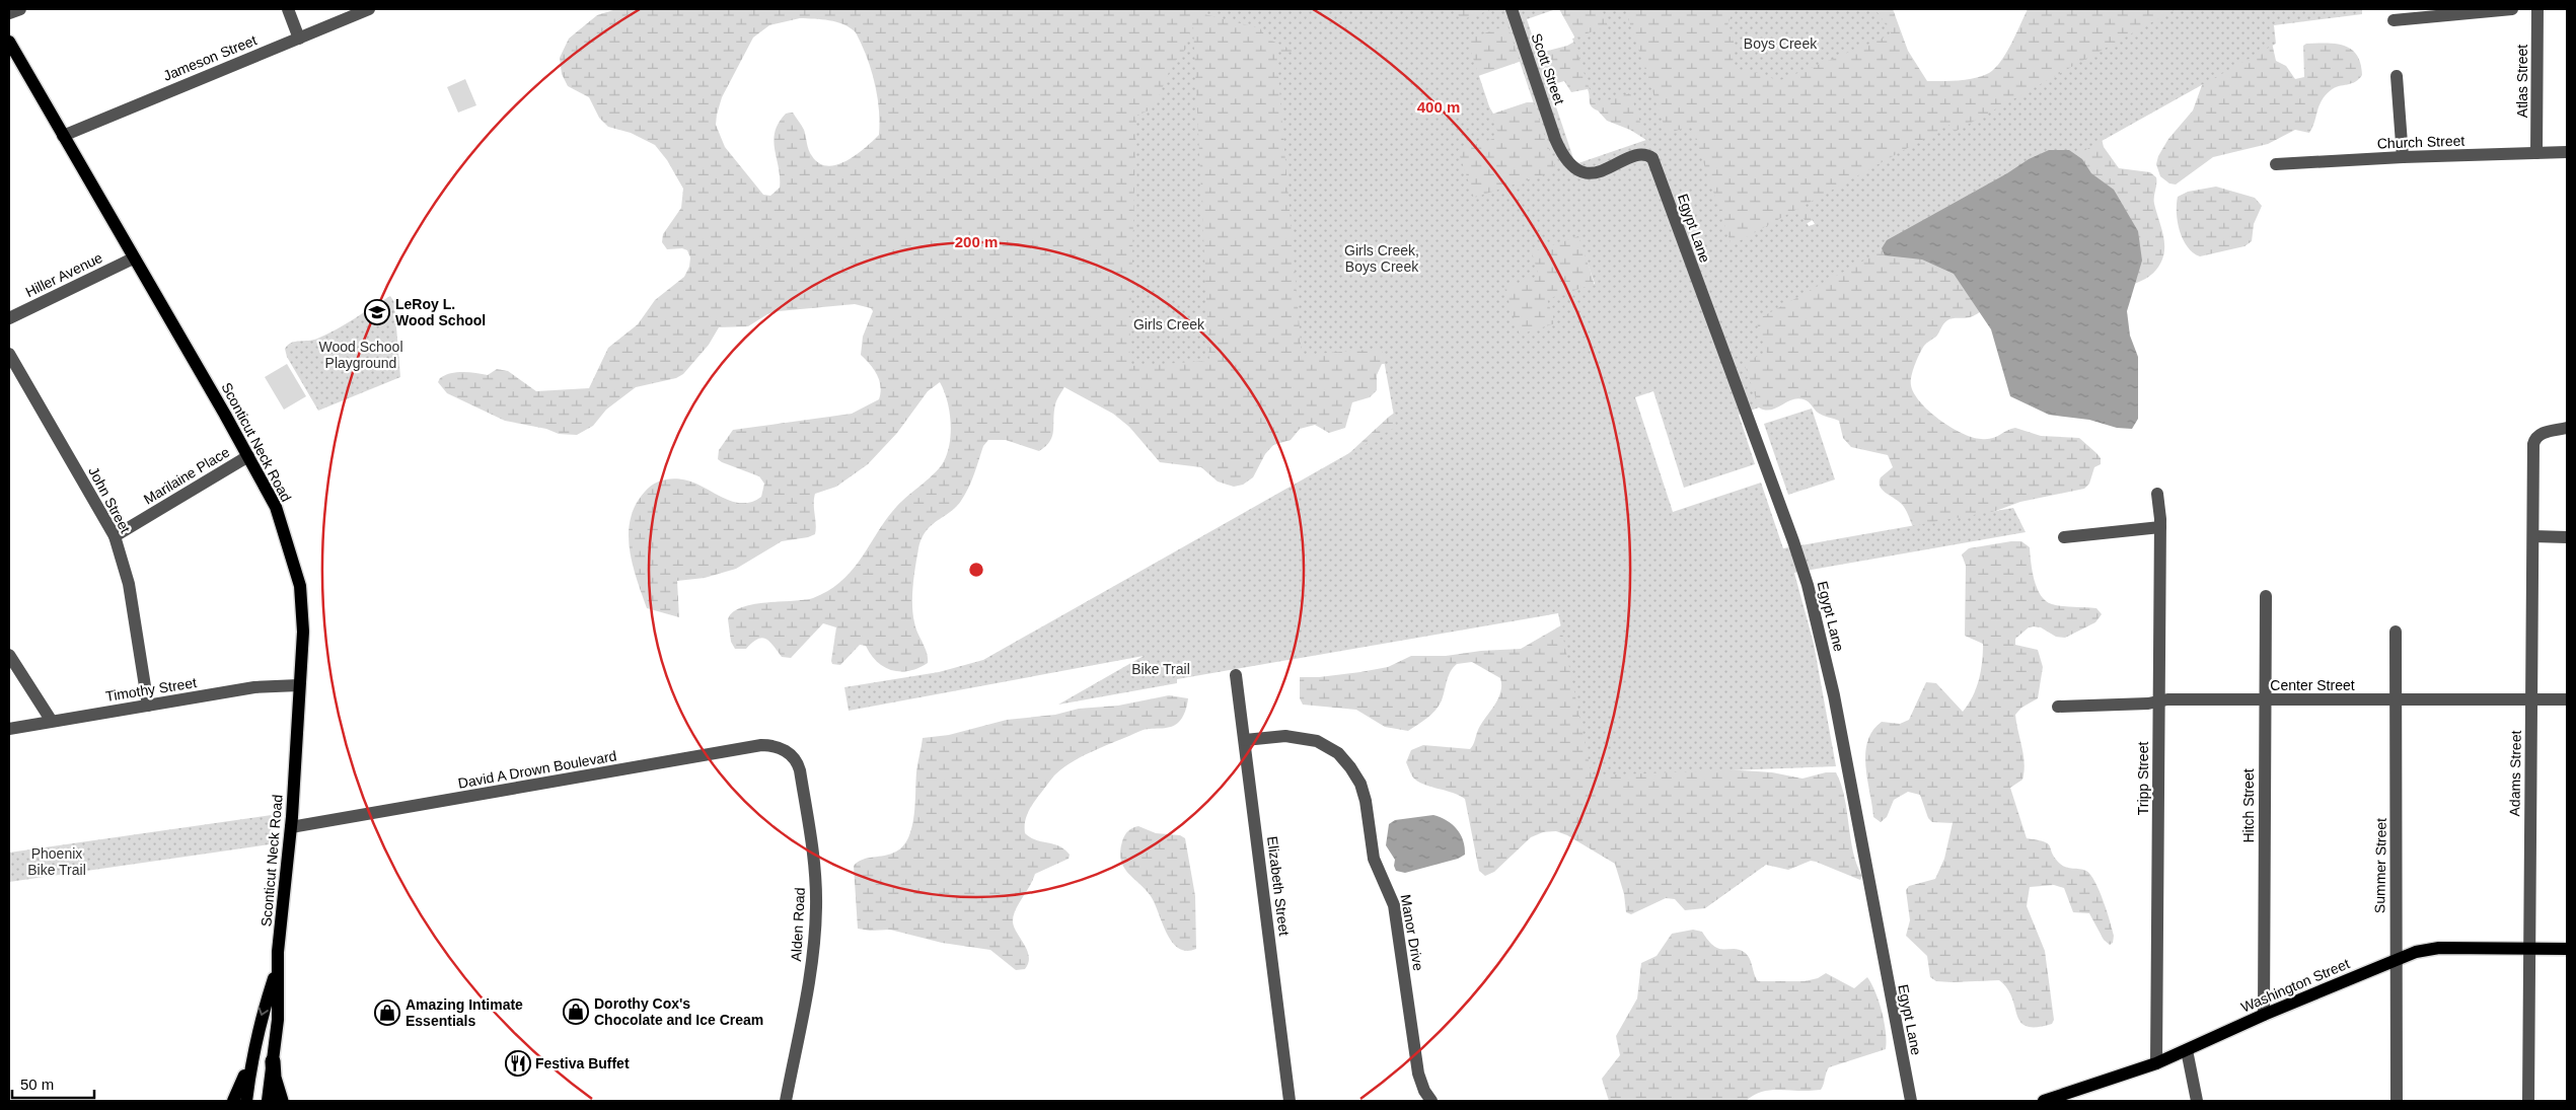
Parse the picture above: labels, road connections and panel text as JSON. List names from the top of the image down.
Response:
{
  "streets": {
    "main road": ["Sconticut Neck Road", "Washington Street"],
    "street": [
      "Jameson Street",
      "Scott Street",
      "Atlas Street",
      "Church Street",
      "Egypt Lane",
      "Hiller Avenue",
      "Marilaine Place",
      "John Street",
      "Center Street",
      "Timothy Street",
      "David A Drown Boulevard",
      "Adams Street",
      "Tripp Street",
      "Hitch Street",
      "Summer Street",
      "Elizabeth Street",
      "Alden Road",
      "Manor Drive"
    ]
  },
  "crossings": [
    ["Jameson Street", "Sconticut Neck Road"],
    ["Scott Street", "Egypt Lane"],
    ["Atlas Street", "Church Street"],
    ["Hiller Avenue", "Sconticut Neck Road"],
    ["Sconticut Neck Road", "Marilaine Place"],
    ["Sconticut Neck Road", "Timothy Street"],
    ["Sconticut Neck Road", "David A Drown Boulevard"],
    ["Marilaine Place", "John Street"],
    ["John Street", "Timothy Street"],
    ["Center Street", "Adams Street"],
    ["Center Street", "Tripp Street"],
    ["Center Street", "Hitch Street"],
    ["Center Street", "Summer Street"],
    ["David A Drown Boulevard", "Alden Road"],
    ["Adams Street", "Washington Street"],
    ["Tripp Street", "Washington Street"],
    ["Hitch Street", "Washington Street"],
    ["Summer Street", "Washington Street"],
    ["Elizabeth Street", "Manor Drive"]
  ],
  "parks": [
    "Boys Creek",
    "Girls Creek, Boys Creek",
    "Girls Creek",
    "Wood School Playground",
    "Bike Trail",
    "Phoenix Bike Trail"
  ],
  "places": {
    "school or university": ["LeRoy L. Wood School"],
    "shop": ["Dorothy Cox's Chocolate and Ice Cream", "Amazing Intimate Essentials"],
    "restaurant": ["Festiva Buffet"]
  },
  "scale_bar": "50 m",
  "rings": ["400 m", "200 m"]
}
